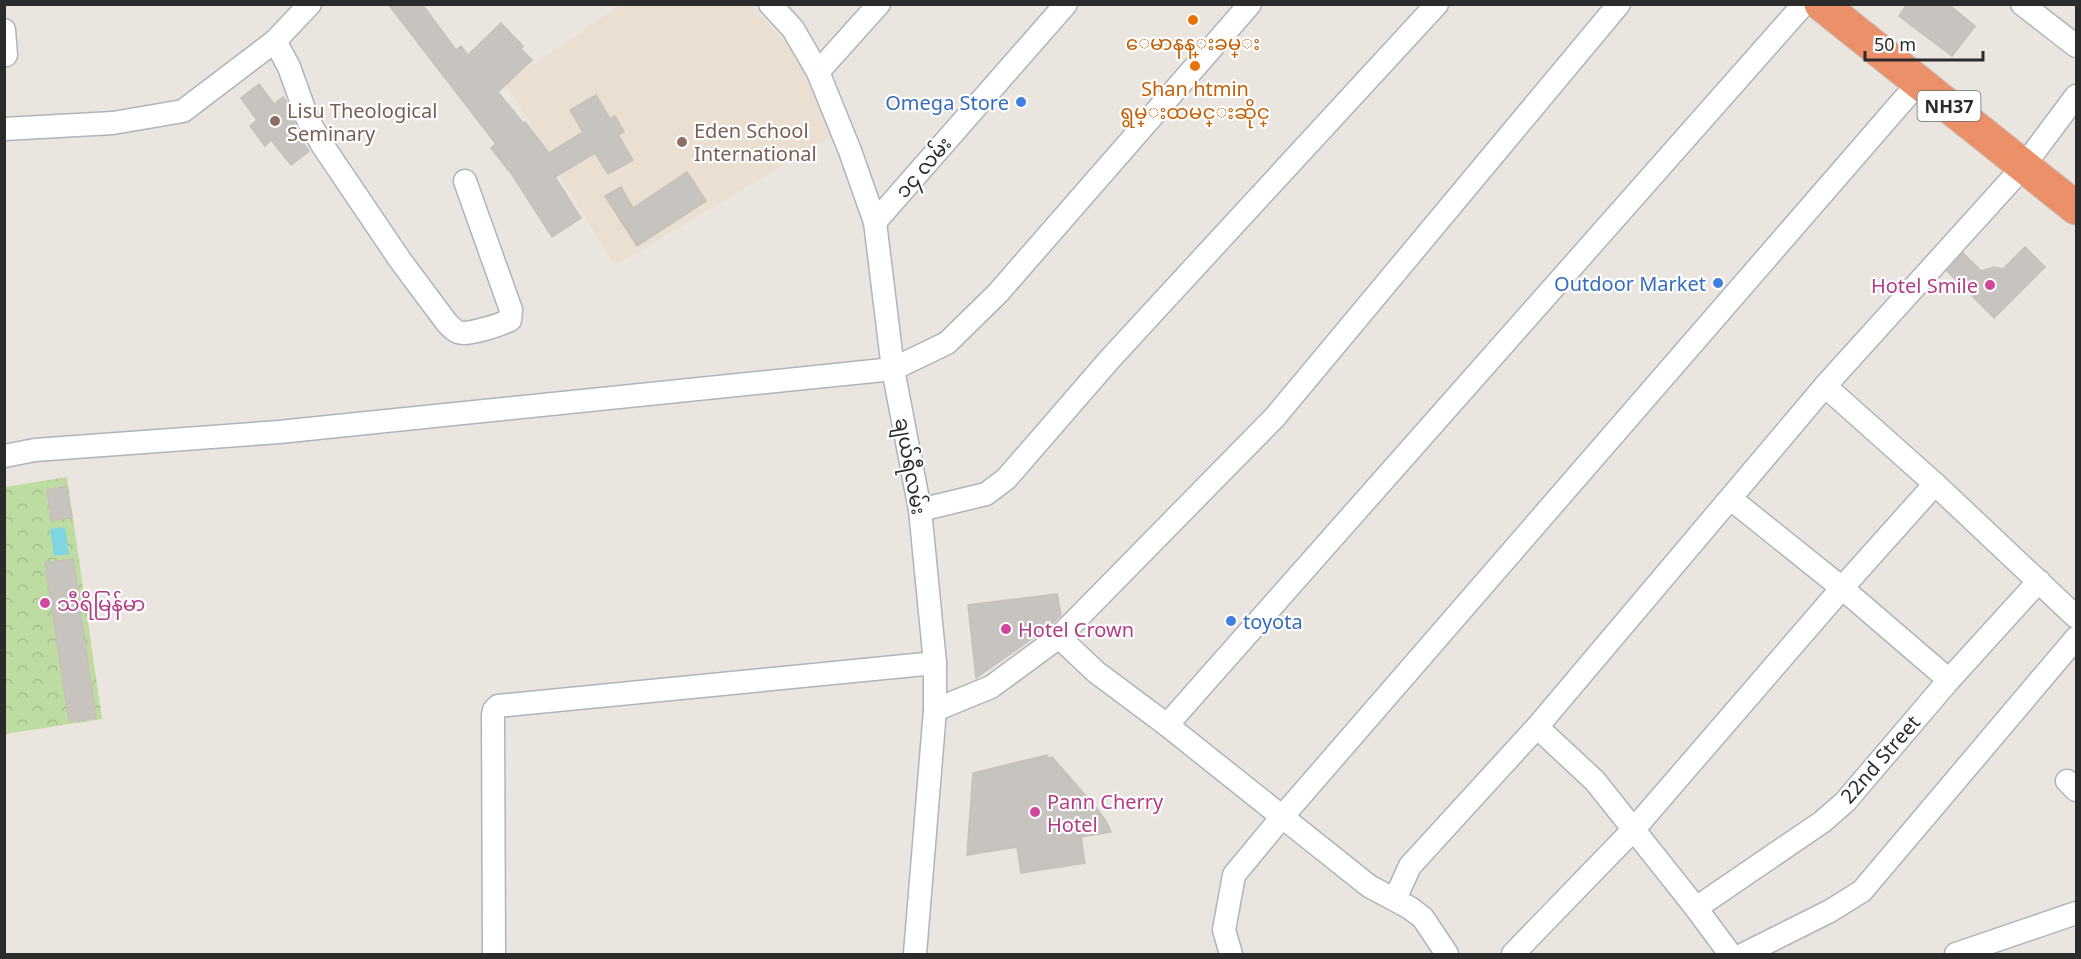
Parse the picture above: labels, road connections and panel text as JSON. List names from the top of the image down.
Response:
{
  "streets": {
    "highway": ["NH37"],
    "street": ["၁၄ လမ်း", "ချယ်ရီလမ်း", "22nd Street"]
  },
  "crossings": [
    ["၁၄ လမ်း", "ချယ်ရီလမ်း"]
  ],
  "places": [
    "ေမာနန္းခမ္း",
    "Shan htmin ရွမ္းထမင္းဆိုင္",
    "Omega Store",
    "Lisu Theological Seminary",
    "Eden School International",
    "Outdoor Market",
    "Hotel Smile",
    "သီရိမြန်မာ",
    "toyota",
    "Hotel Crown",
    "Pann Cherry Hotel"
  ],
  "scale_bar": "50 m"
}
